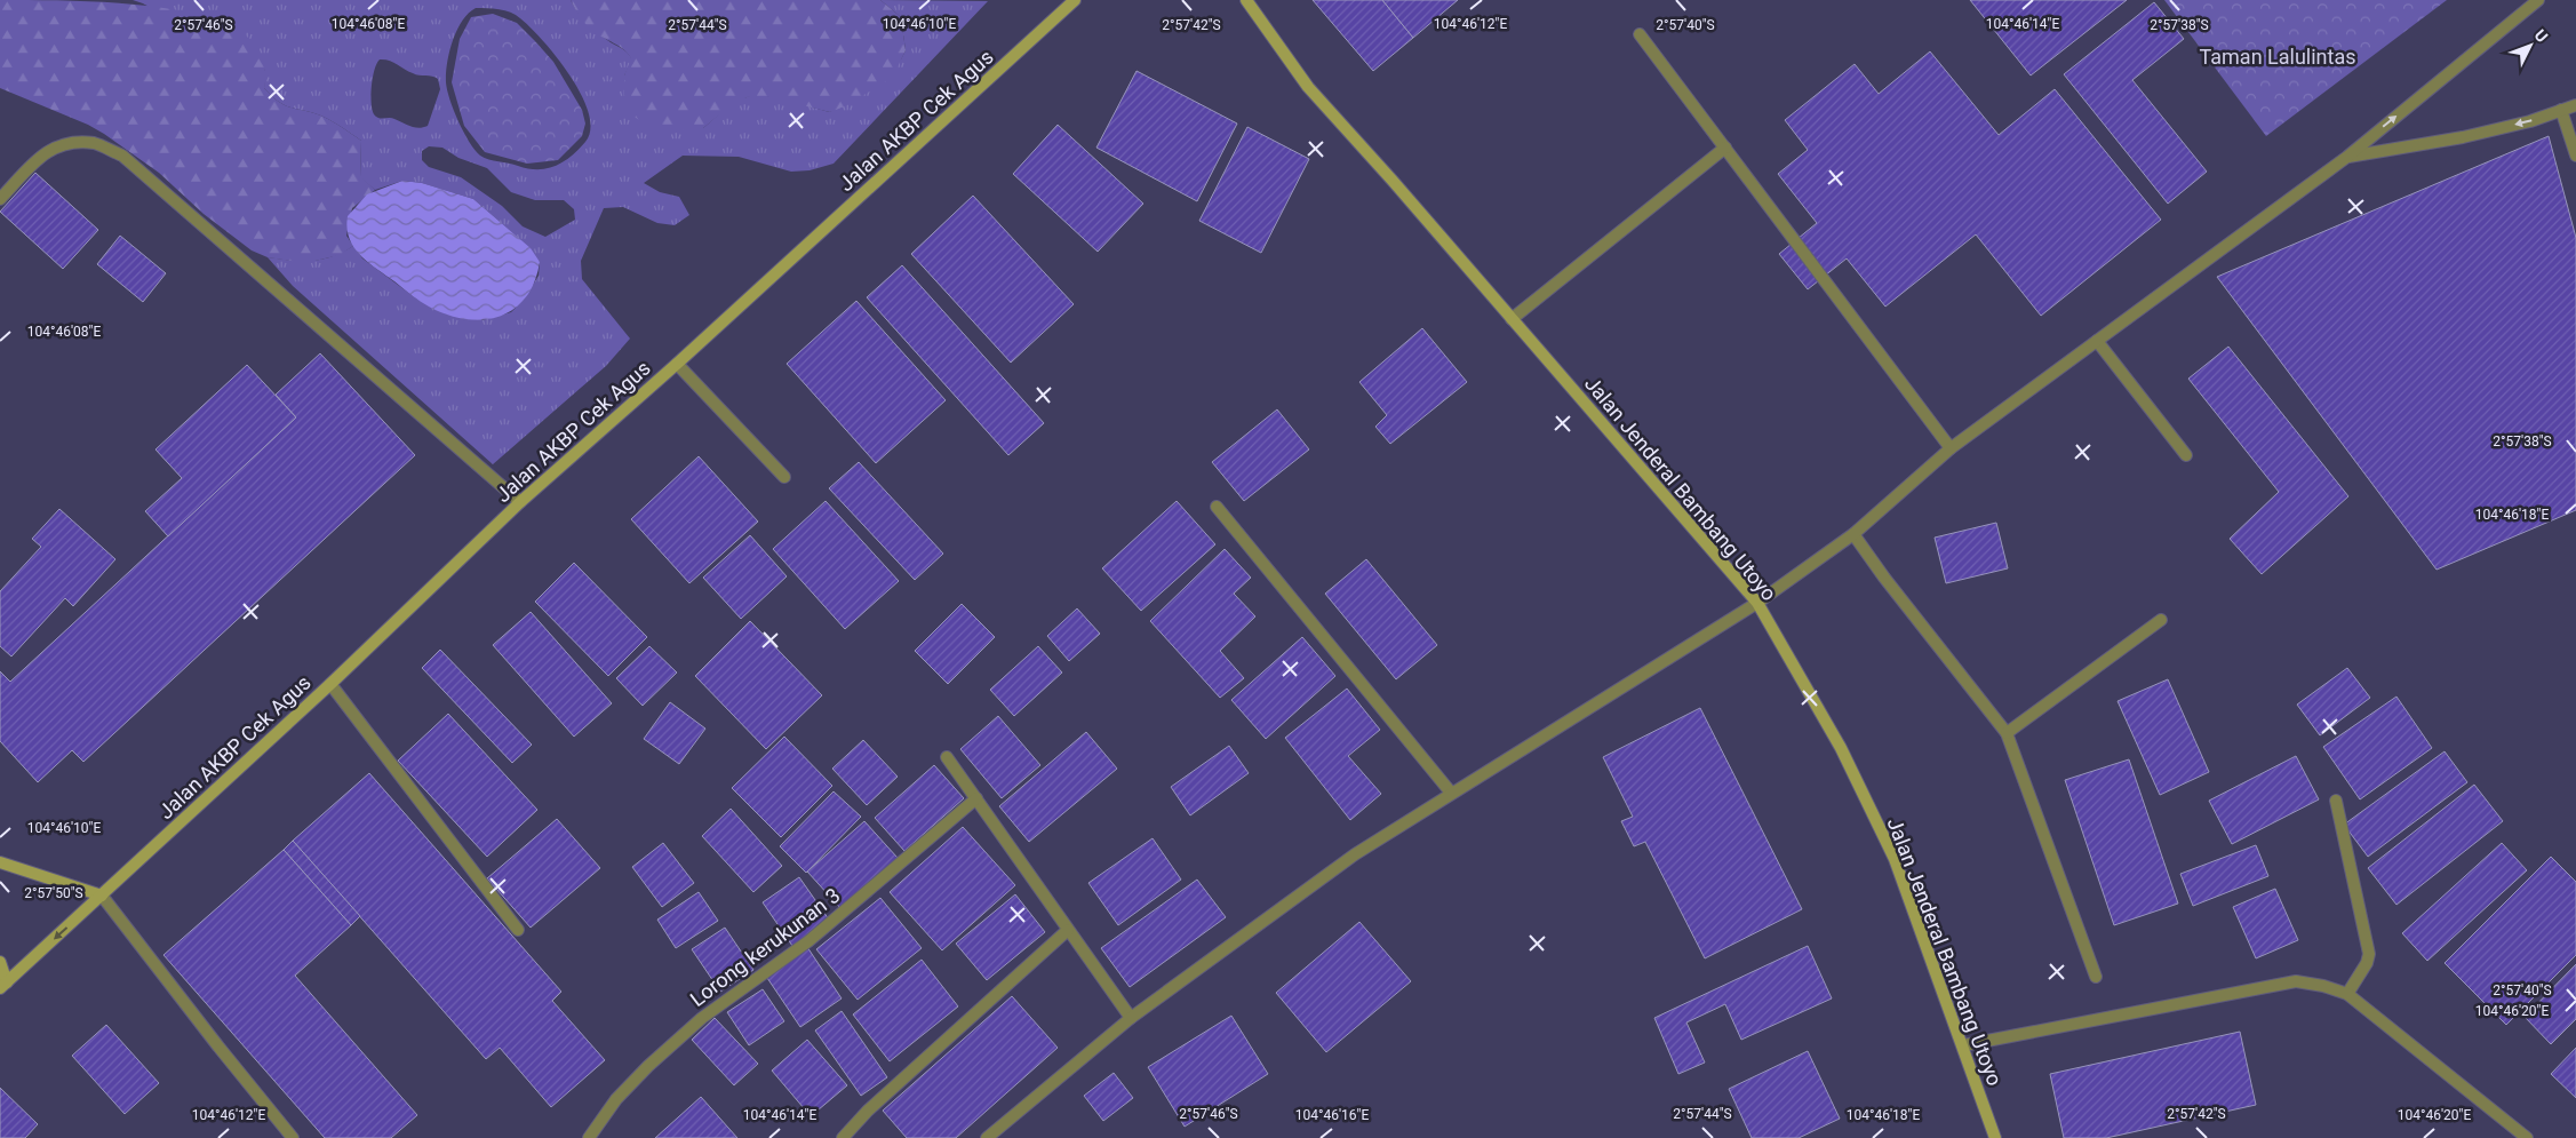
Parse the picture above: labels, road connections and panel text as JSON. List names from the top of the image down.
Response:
{
  "streets": {
    "street": ["Jalan AKBP Cek Agus", "Jalan Jenderal Bambang Utoyo", "Lorong kerukunan 3"]
  },
  "parks": ["Taman Lalulintas"],
  "north": "top right",
  "coordinates": [
    "104°46'08\"E",
    "104°46'10\"E",
    "104°46'12\"E",
    "104°46'14\"E",
    "2°57'46\"S",
    "2°57'44\"S",
    "2°57'42\"S",
    "2°57'40\"S",
    "2°57'38\"S",
    "104°46'18\"E",
    "2°57'50\"S",
    "104°46'20\"E",
    "104°46'16\"E"
  ]
}
